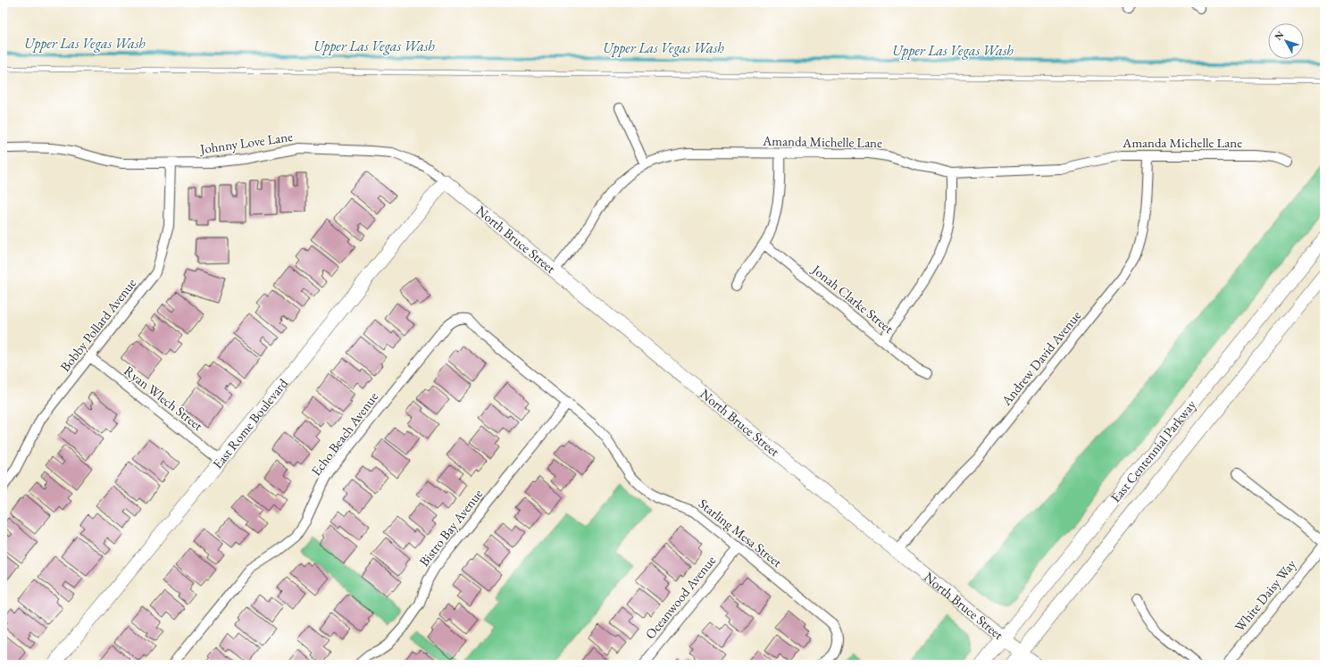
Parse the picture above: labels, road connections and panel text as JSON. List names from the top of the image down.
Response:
{
  "streets": {
    "street": [
      "Amanda Michelle Lane",
      "Johnny Love Lane",
      "North Bruce Street",
      "Jonah Clarke Street",
      "Bobby Pollard Avenue",
      "Andrew David Avenue",
      "Ryan Wlech Street",
      "East Rome Boulevard",
      "Echo Beach Avenue",
      "East Centennial Parkway",
      "Bistro Bay Avenue",
      "Starling Mesa Street",
      "White Daisy Way",
      "Oceanwood Avenue"
    ]
  },
  "crossings": [
    ["Amanda Michelle Lane", "North Bruce Street"],
    ["Amanda Michelle Lane", "Andrew David Avenue"],
    ["Johnny Love Lane", "North Bruce Street"],
    ["Johnny Love Lane", "Bobby Pollard Avenue"],
    ["Johnny Love Lane", "East Rome Boulevard"],
    ["North Bruce Street", "Andrew David Avenue"],
    ["North Bruce Street", "East Rome Boulevard"],
    ["North Bruce Street", "East Centennial Parkway"],
    ["Bobby Pollard Avenue", "Ryan Wlech Street"],
    ["Ryan Wlech Street", "East Rome Boulevard"],
    ["Echo Beach Avenue", "Starling Mesa Street"],
    ["Bistro Bay Avenue", "Starling Mesa Street"],
    ["Starling Mesa Street", "Oceanwood Avenue"]
  ],
  "water": ["Upper Las Vegas Wash"],
  "north": "top left"
}
